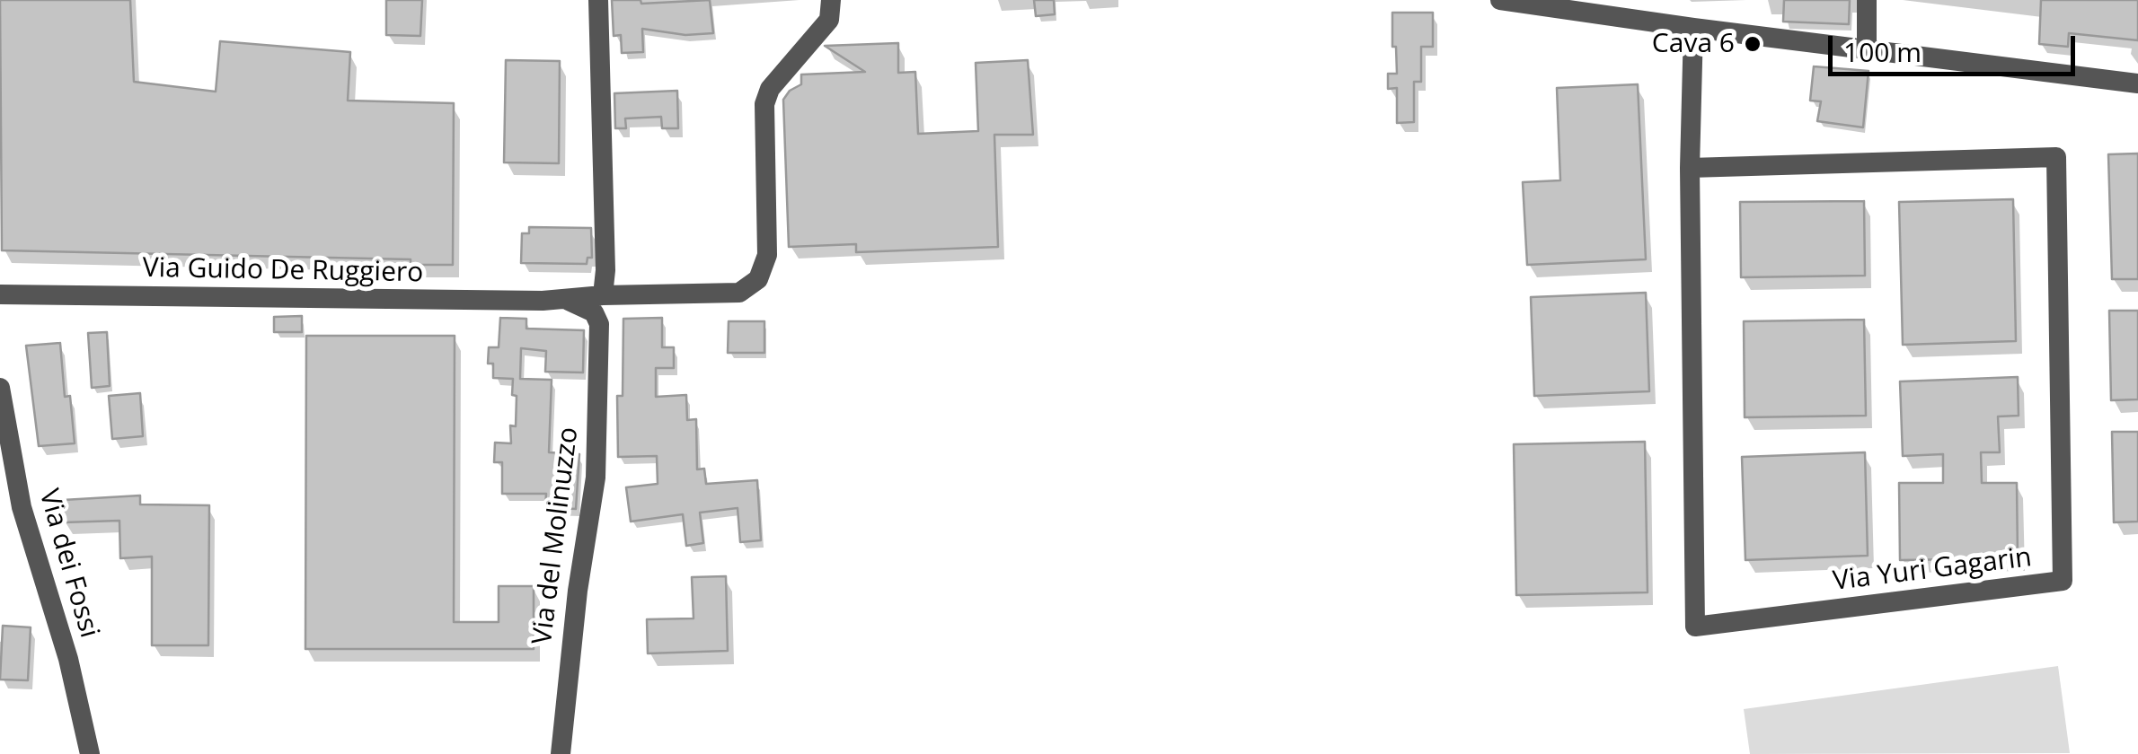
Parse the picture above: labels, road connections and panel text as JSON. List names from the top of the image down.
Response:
{
  "streets": {
    "street": [
      "Via Guido De Ruggiero",
      "Via del Molinuzzo",
      "Via dei Fossi",
      "Via Yuri Gagarin"
    ]
  },
  "crossings": [
    ["Via Guido De Ruggiero", "Via del Molinuzzo"]
  ],
  "places": ["Cava 6"],
  "scale_bar": "100 m"
}
